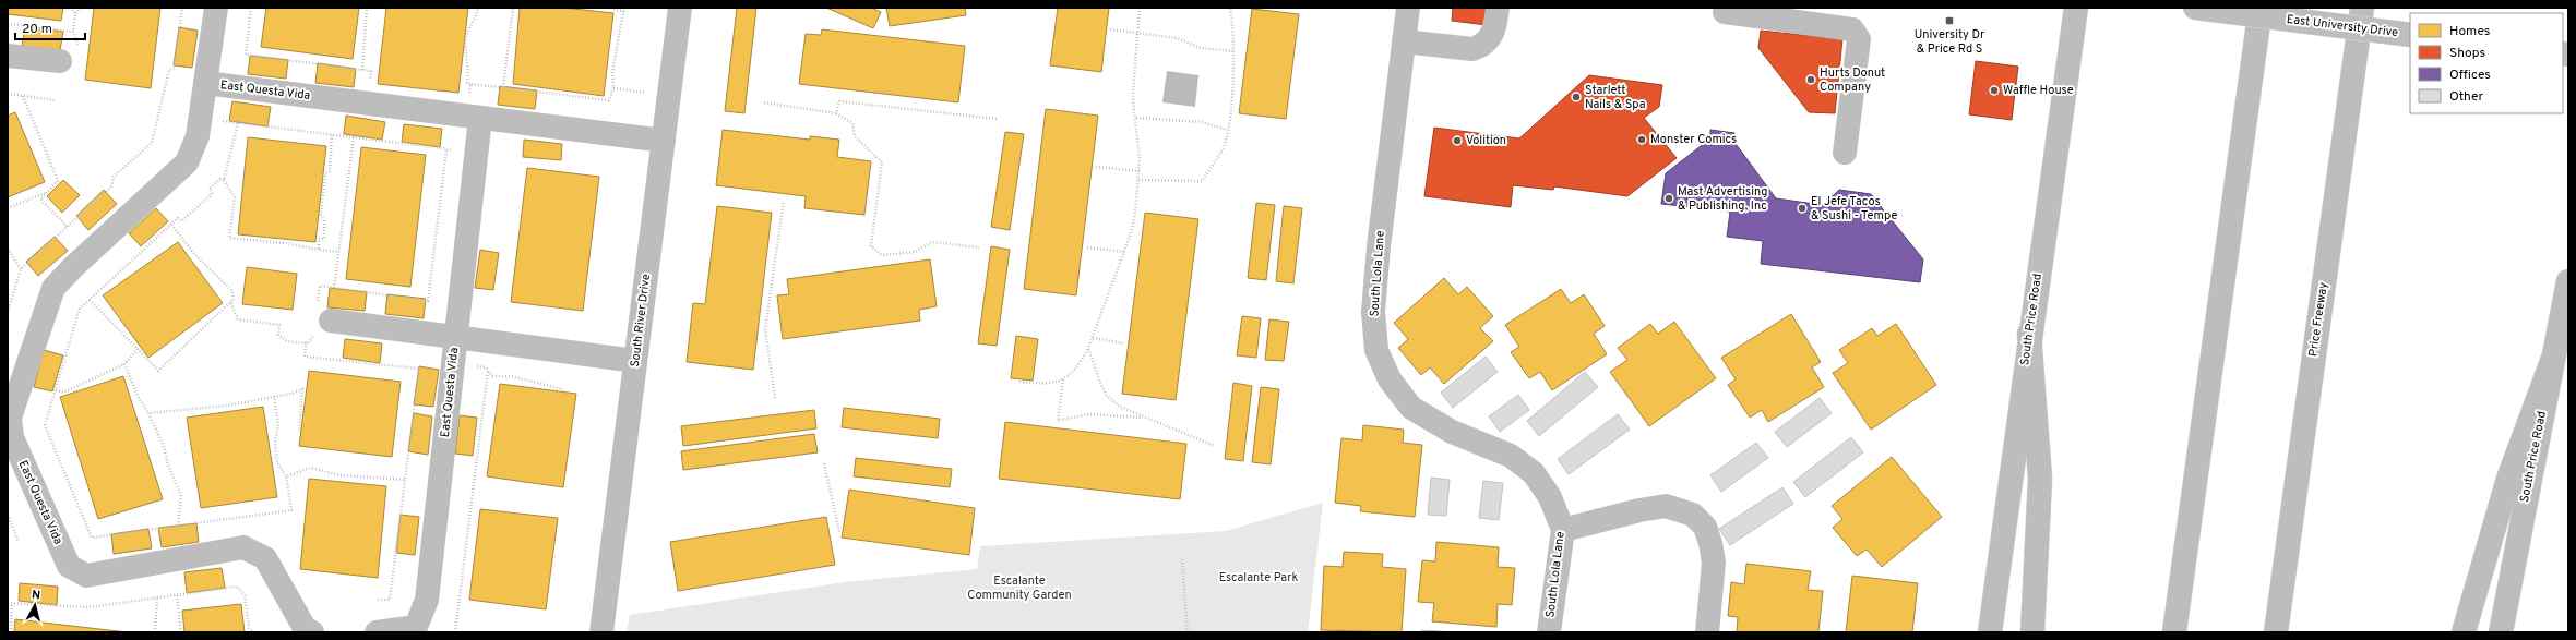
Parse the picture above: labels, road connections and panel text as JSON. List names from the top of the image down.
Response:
{
  "streets": {
    "main road": [
      "East University Drive",
      "East Questa Vida",
      "South Lola Lane",
      "South Price Road",
      "Price Freeway",
      "South River Drive"
    ]
  },
  "crossings": [
    ["East Questa Vida", "South River Drive"]
  ],
  "parks": ["Escalante Park", "Escalante Community Garden"],
  "places": {
    "transit": ["University Dr & Price Rd S"],
    "other": [
      "Hurts Donut Company",
      "Waffle House",
      "Starlett Nails & Spa",
      "Monster Comics",
      "Volition",
      "Mast Advertising & Publishing, Inc",
      "El Jefe Tacos & Sushi - Tempe"
    ]
  },
  "legend": [
    "Homes",
    "Shops",
    "Offices",
    "Other"
  ],
  "scale_bar": "20 m",
  "north": "top"
}
